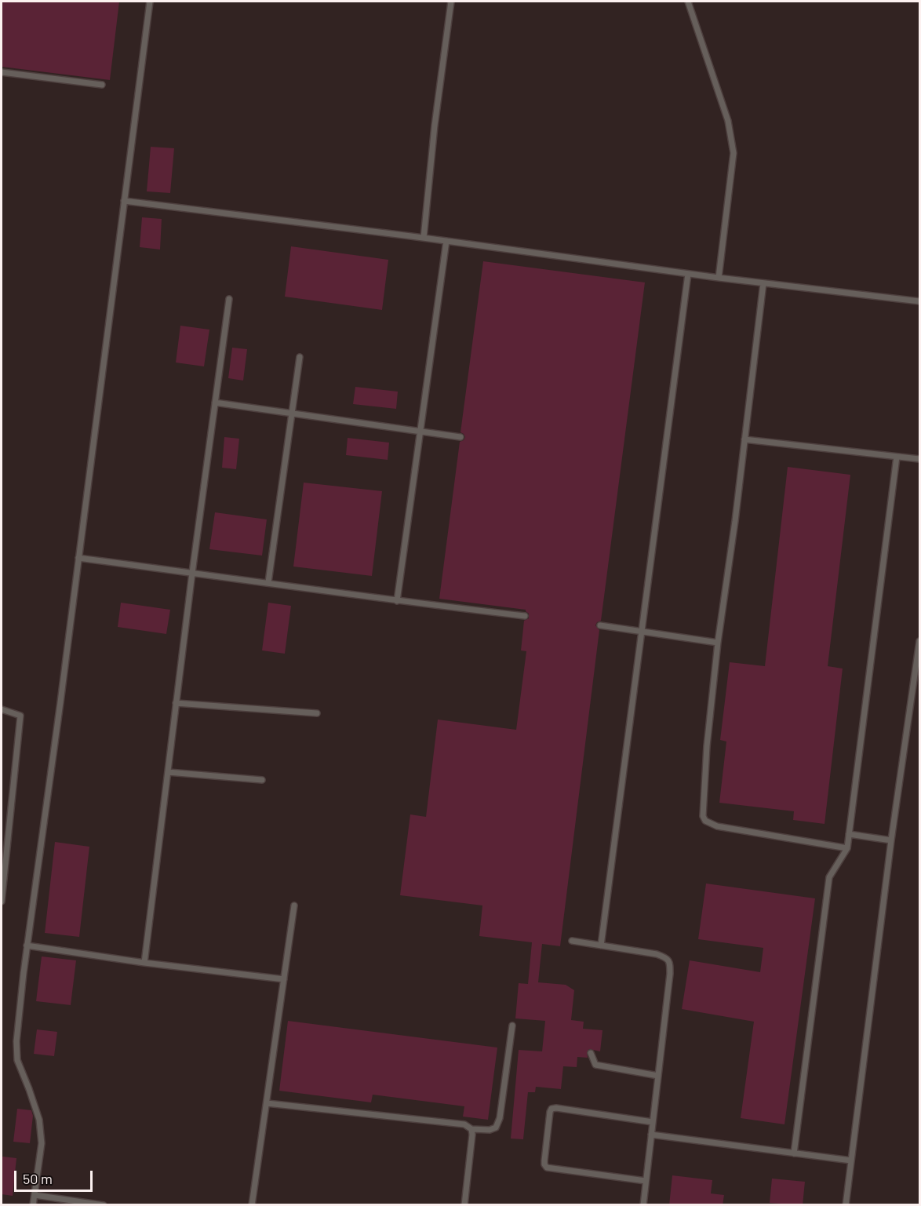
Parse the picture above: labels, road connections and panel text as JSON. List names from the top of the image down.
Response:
{
  "scale_bar": "50 m"
}
